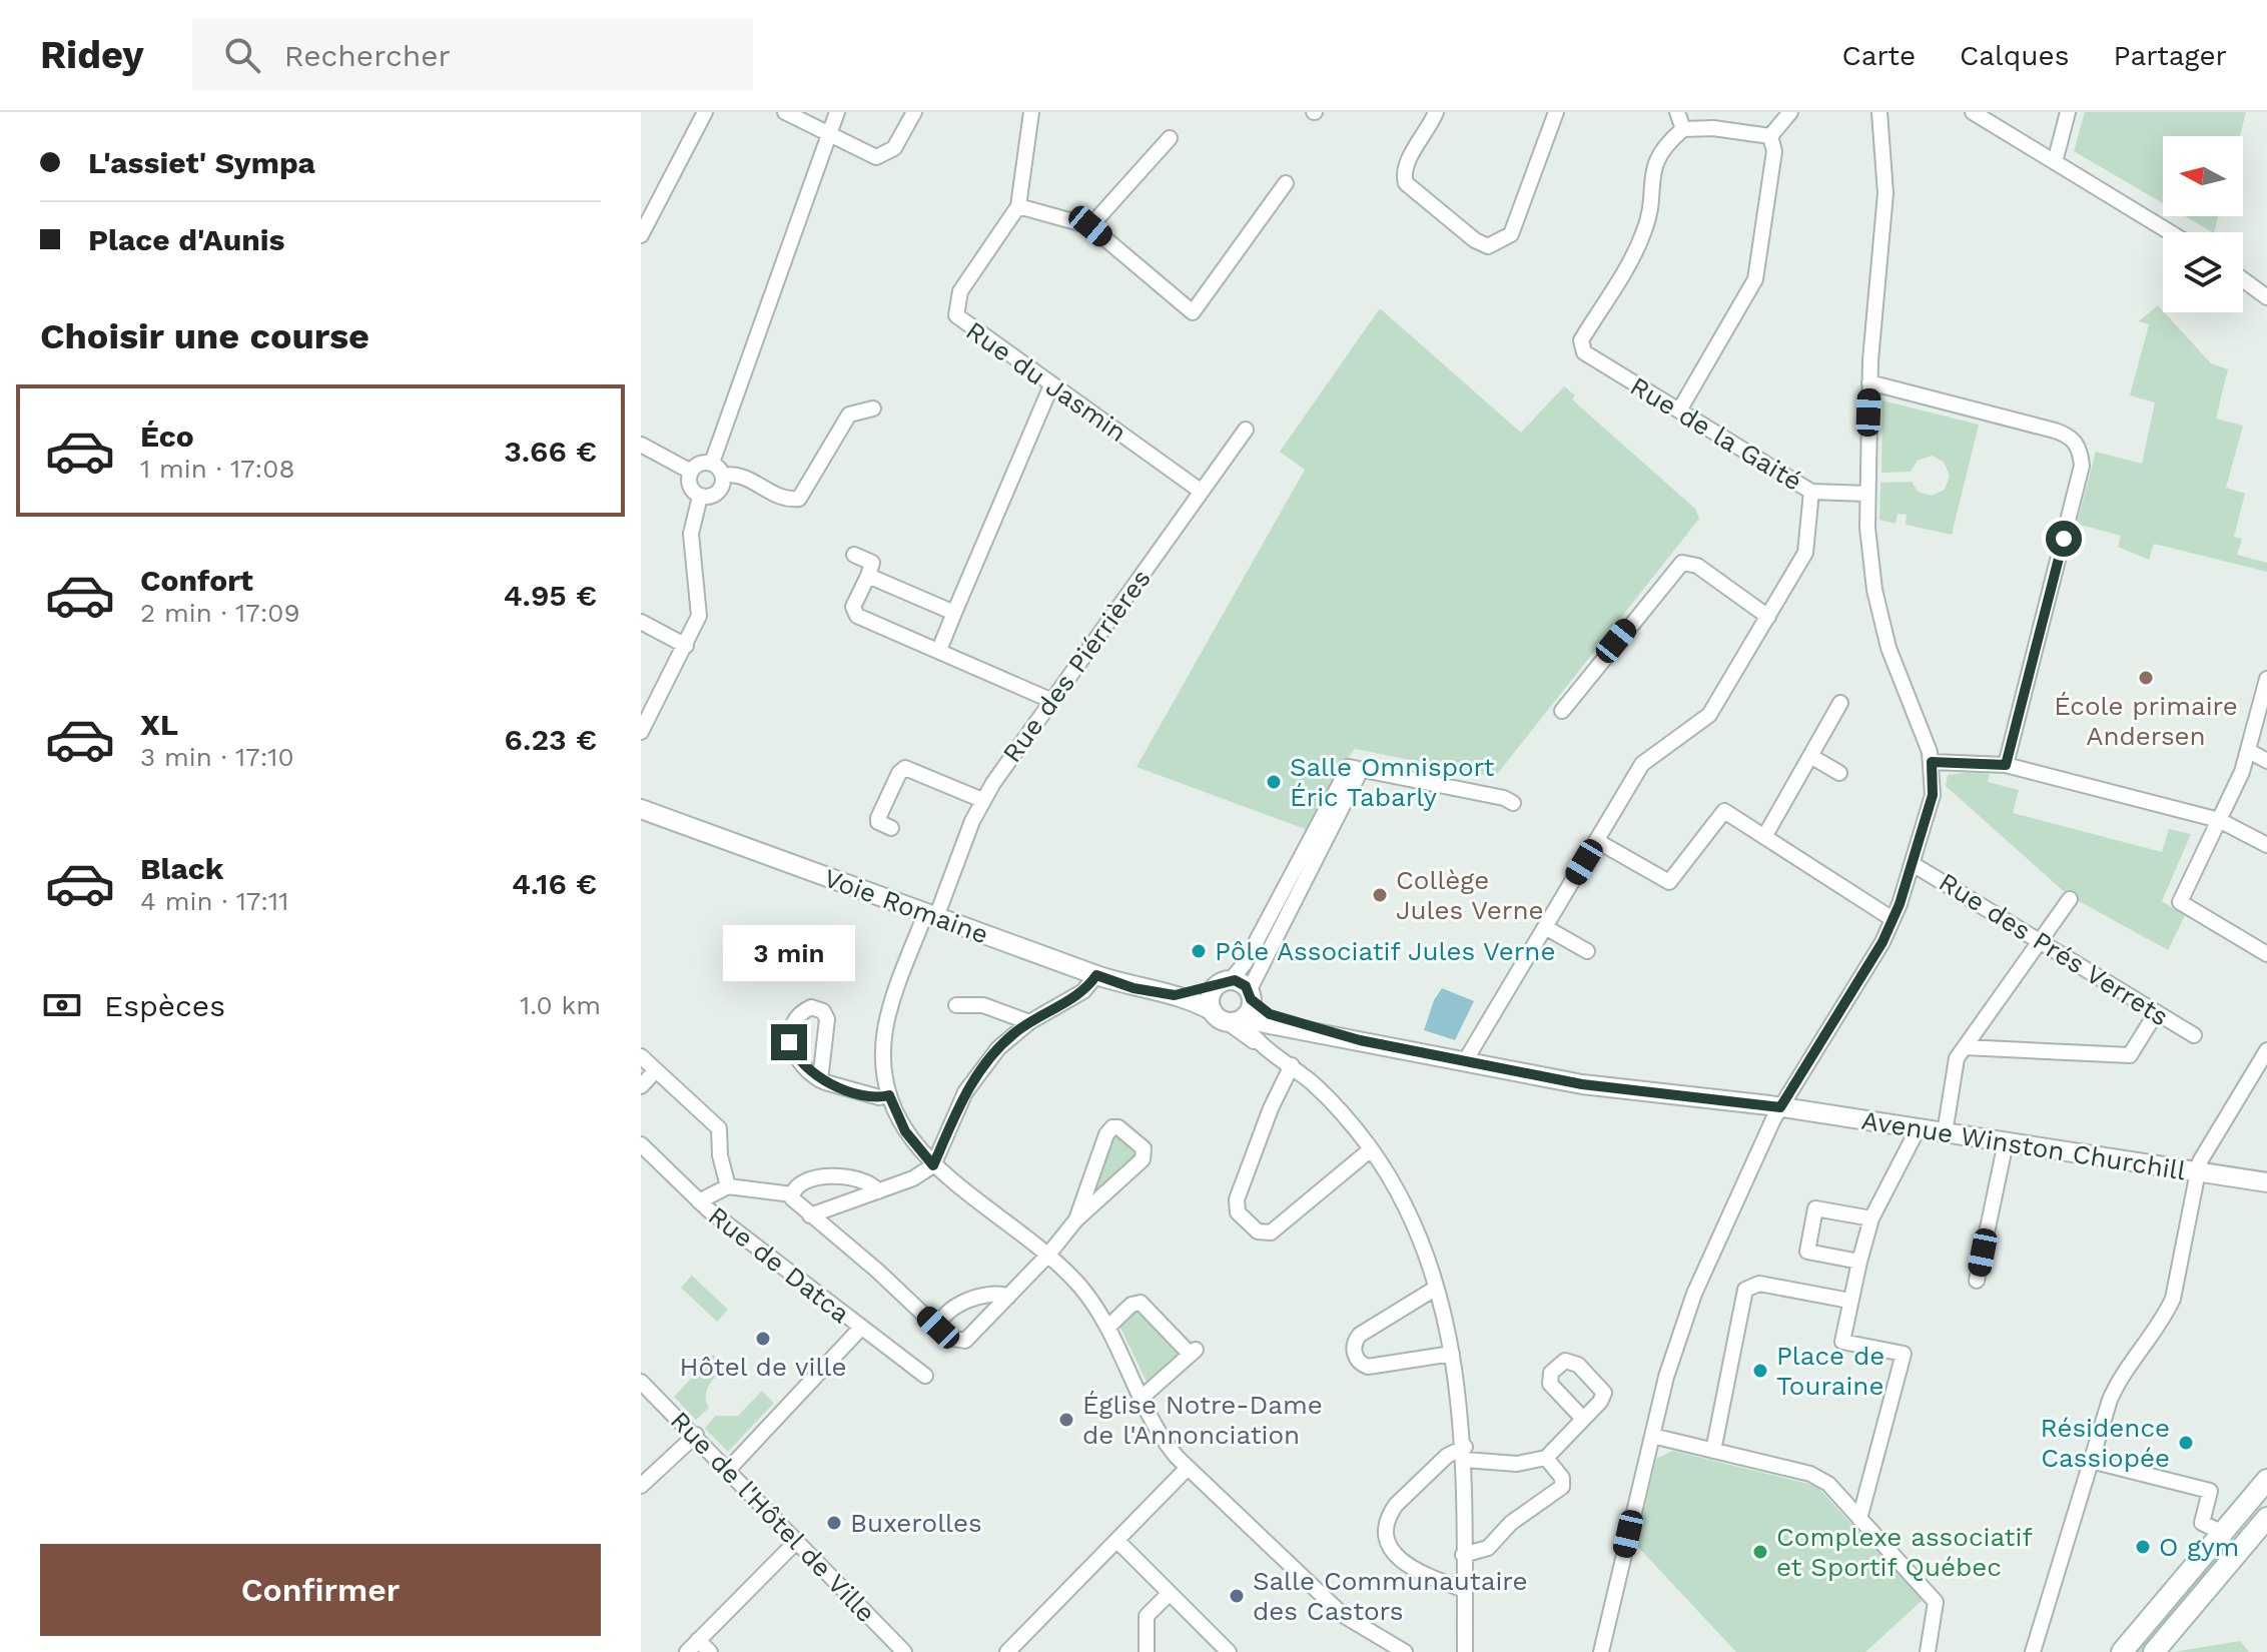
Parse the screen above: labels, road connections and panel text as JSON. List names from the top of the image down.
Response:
{
  "streets": {
    "street": [
      "Rue du Jasmin",
      "Rue de la Gaité",
      "Rue des Piérrières",
      "Voie Romaine",
      "Rue des Prés Verrets",
      "Avenue Winston Churchill",
      "Rue de Datca",
      "Rue de l'Hôtel de Ville"
    ]
  },
  "crossings": [
    ["Rue du Jasmin", "Rue des Piérrières"],
    ["Rue des Piérrières", "Voie Romaine"],
    ["Voie Romaine", "Avenue Winston Churchill"]
  ],
  "places": [
    "École primaire Andersen",
    "Salle Omnisport Éric Tabarly",
    "Collège Jules Verne",
    "Pôle Associatif Jules Verne",
    "Hôtel de ville",
    "Place de Touraine",
    "Église Notre-Dame de l'Annonciation",
    "Résidence Cassiopée",
    "Buxerolles",
    "O gym",
    "Complexe associatif et Sportif Québec",
    "Salle Communautaire des Castors"
  ],
  "north": "left",
  "page": {
    "header": "Ridey",
    "search": "Rechercher",
    "nav": ["Carte", "Calques", "Partager"],
    "banner": ["L'assiet' Sympa", "Place d'Aunis"],
    "heading": "Choisir une course",
    "list": [
      {
        "name": "Éco",
        "note": "1 min · 17:08",
        "value": "3.66 €"
      },
      {
        "name": "Confort",
        "note": "2 min · 17:09",
        "value": "4.95 €"
      },
      {
        "name": "XL",
        "note": "3 min · 17:10",
        "value": "6.23 €"
      },
      {
        "name": "Black",
        "note": "4 min · 17:11",
        "value": "4.16 €"
      }
    ],
    "bubble": "3 min",
    "pay": ["Espèces", "1.0 km"],
    "buttons": "Confirmer"
  }
}
